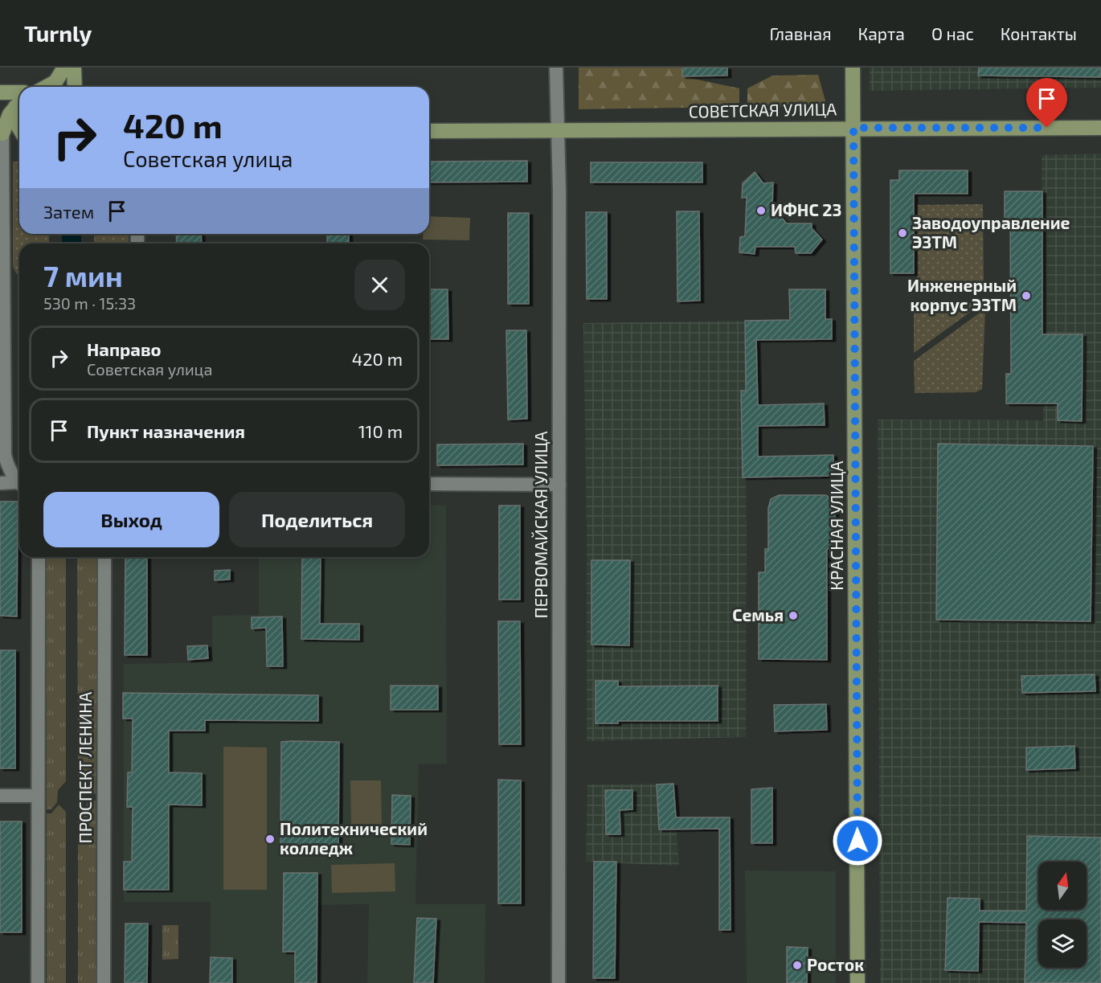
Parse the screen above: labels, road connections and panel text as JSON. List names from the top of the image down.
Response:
{
  "streets": {
    "main road": ["СОВЕТСКАЯ УЛИЦА", "КРАСНАЯ УЛИЦА"],
    "street": ["ПЕРВОМАЙСКАЯ УЛИЦА", "ПРОСПЕКТ ЛЕНИНА"]
  },
  "crossings": [
    ["СОВЕТСКАЯ УЛИЦА", "ПЕРВОМАЙСКАЯ УЛИЦА"],
    ["СОВЕТСКАЯ УЛИЦА", "КРАСНАЯ УЛИЦА"]
  ],
  "places": [
    "ИФНС 23",
    "Заводоуправление ЭЗТМ",
    "Инженерный корпус ЭЗТМ",
    "Семья",
    "Политехнический колледж",
    "Росток"
  ],
  "north": "top",
  "page": {
    "header": "Turnly",
    "nav": [
      "Главная",
      "Карта",
      "О нас",
      "Контакты"
    ],
    "turn": ["420 m", "Советская улица"],
    "then": "Затем",
    "heading": ["7 мин", "530 m · 15:33"],
    "list": [
      {
        "name": "Направо",
        "note": "Советская улица",
        "value": "420 m"
      },
      {
        "name": "Пункт назначения",
        "value": "110 m"
      }
    ],
    "buttons": ["Выход", "Поделиться"]
  }
}
